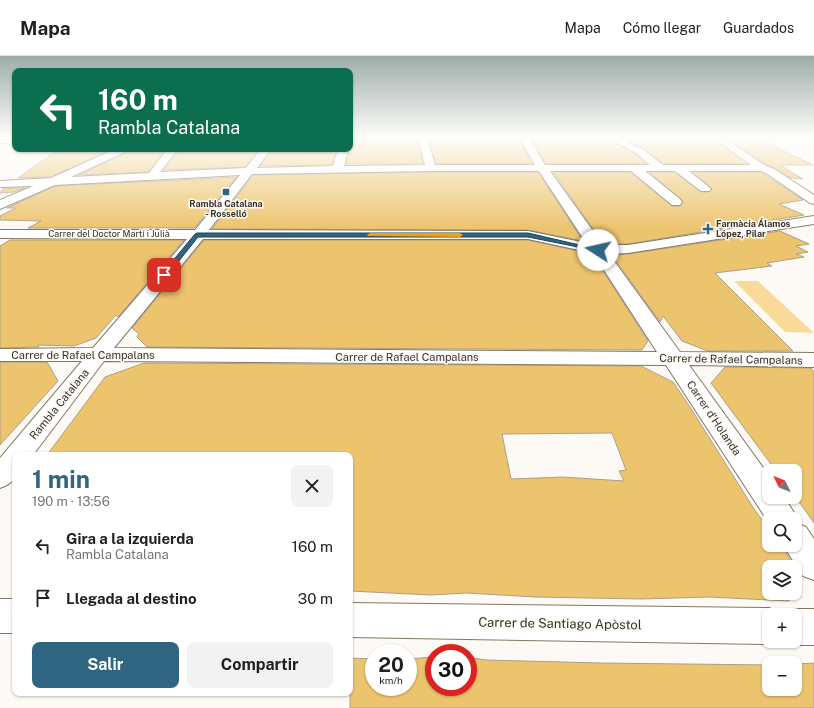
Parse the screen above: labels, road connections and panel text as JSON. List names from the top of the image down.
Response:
{
  "streets": {
    "street": [
      "Carrer del Doctor Martí i Julià",
      "Carrer de Rafael Campalans",
      "Rambla Catalana",
      "Carrer d'Holanda",
      "Carrer de Santiago Apòstol"
    ]
  },
  "crossings": [
    ["Carrer del Doctor Martí i Julià", "Rambla Catalana"],
    ["Carrer del Doctor Martí i Julià", "Carrer d'Holanda"],
    ["Carrer de Rafael Campalans", "Rambla Catalana"],
    ["Carrer de Rafael Campalans", "Carrer d'Holanda"]
  ],
  "places": {
    "transit": ["Rambla Catalana - Rosselló"],
    "health": ["Farmàcia Álamos López, Pilar"]
  },
  "north": "top left",
  "page": {
    "header": "Mapa",
    "nav": ["Mapa", "Cómo llegar", "Guardados"],
    "turn": ["160 m", "Rambla Catalana"],
    "heading": ["1 min", "190 m · 13:56"],
    "map_buttons": ["+", "−"],
    "list": [
      {
        "name": "Gira a la izquierda",
        "note": "Rambla Catalana",
        "value": "160 m"
      },
      {
        "name": "Llegada al destino",
        "value": "30 m"
      }
    ],
    "buttons": ["Salir", "Compartir"],
    "speed": "20 km/h",
    "limit": "30"
  }
}
